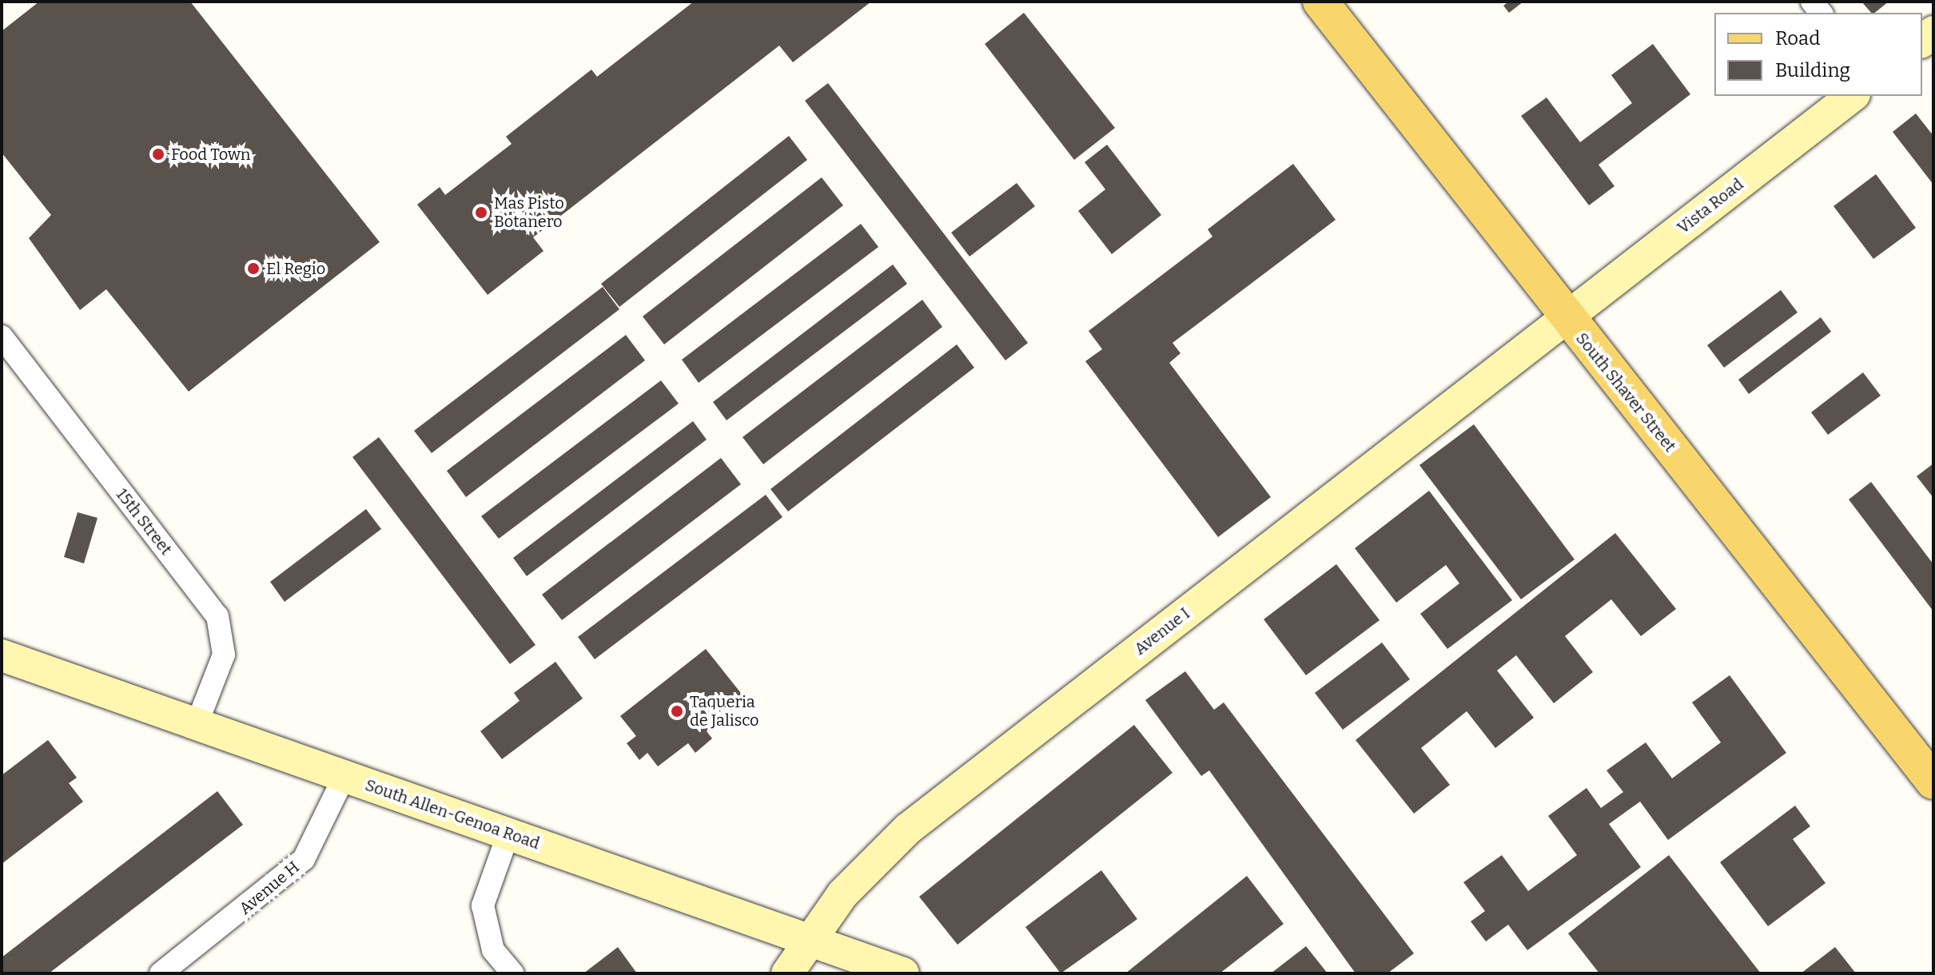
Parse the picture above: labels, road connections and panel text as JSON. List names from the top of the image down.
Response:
{
  "streets": {
    "main road": ["South Shaver Street"],
    "street": [
      "Vista Road",
      "15th Street",
      "Avenue I",
      "South Allen-Genoa Road",
      "Avenue H"
    ]
  },
  "crossings": [
    ["Vista Road", "South Shaver Street"],
    ["Vista Road", "Avenue I"],
    ["South Shaver Street", "Avenue I"],
    ["15th Street", "South Allen-Genoa Road"],
    ["Avenue I", "South Allen-Genoa Road"],
    ["South Allen-Genoa Road", "Avenue H"]
  ],
  "places": [
    "Food Town",
    "Mas Pisto Botanero",
    "El Regio",
    "Taqueria de Jalisco"
  ],
  "legend": ["Road", "Building"]
}
